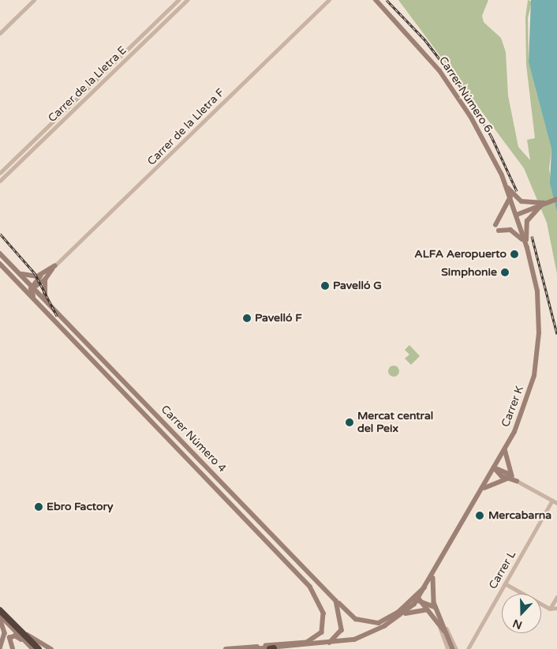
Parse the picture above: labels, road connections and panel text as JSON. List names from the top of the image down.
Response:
{
  "streets": {
    "main road": ["Carrer Número 6", "Carrer K", "Carrer Número 4"],
    "street": ["Carrer de la Lletra E", "Carrer de la Lletra F", "Carrer L"]
  },
  "crossings": [
    ["Carrer Número 6", "Carrer K"],
    ["Carrer K", "Carrer Número 4"]
  ],
  "places": [
    "ALFA Aeropuerto",
    "Simphonie",
    "Pavelló G",
    "Pavelló F",
    "Mercat central del Peix",
    "Ebro Factory",
    "Mercabarna"
  ],
  "north": "bottom"
}
